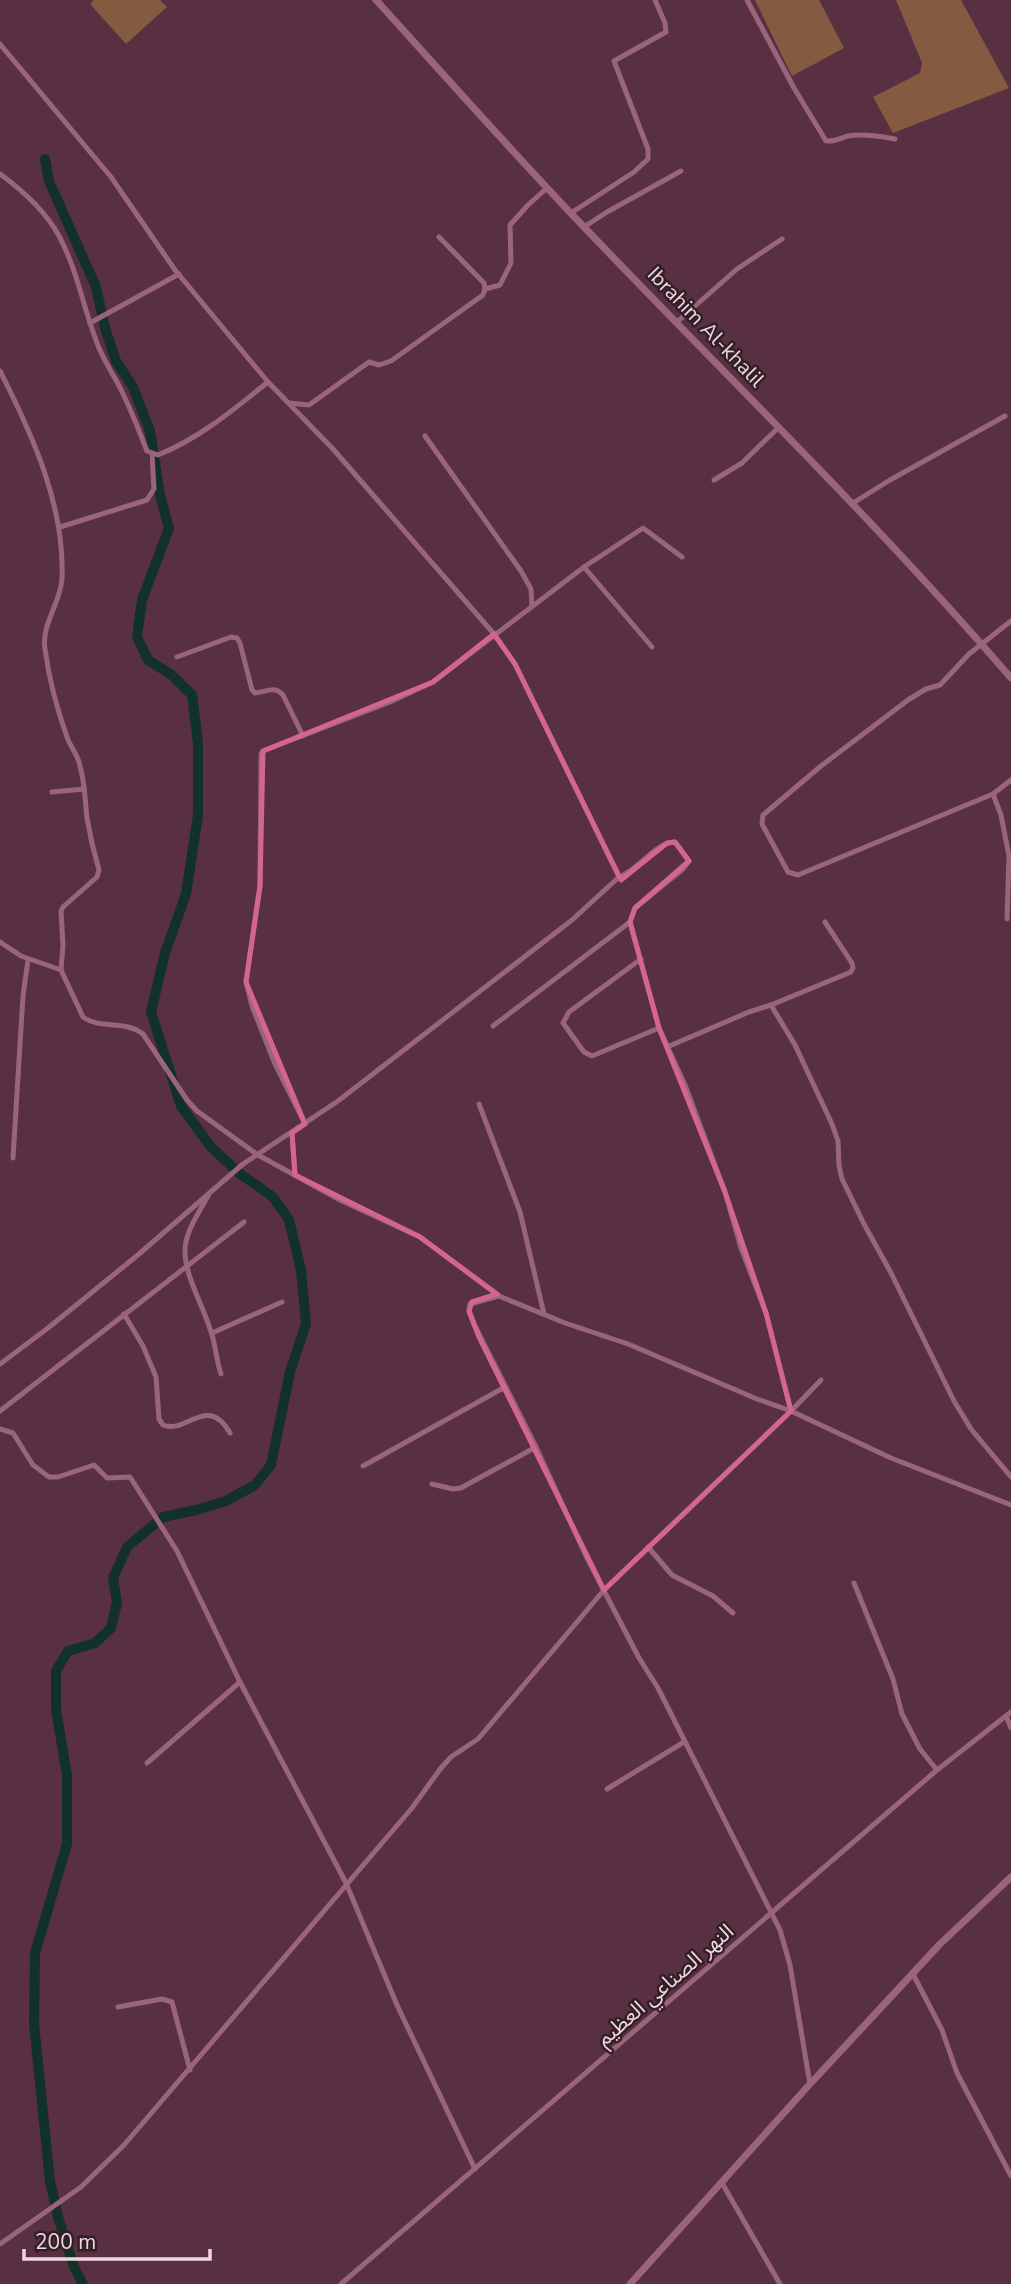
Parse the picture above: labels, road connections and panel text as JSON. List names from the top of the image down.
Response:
{
  "streets": {
    "street": ["Ibrahim Al-khalil", "النهر الصناعي العظيم"]
  },
  "scale_bar": "200 m"
}
